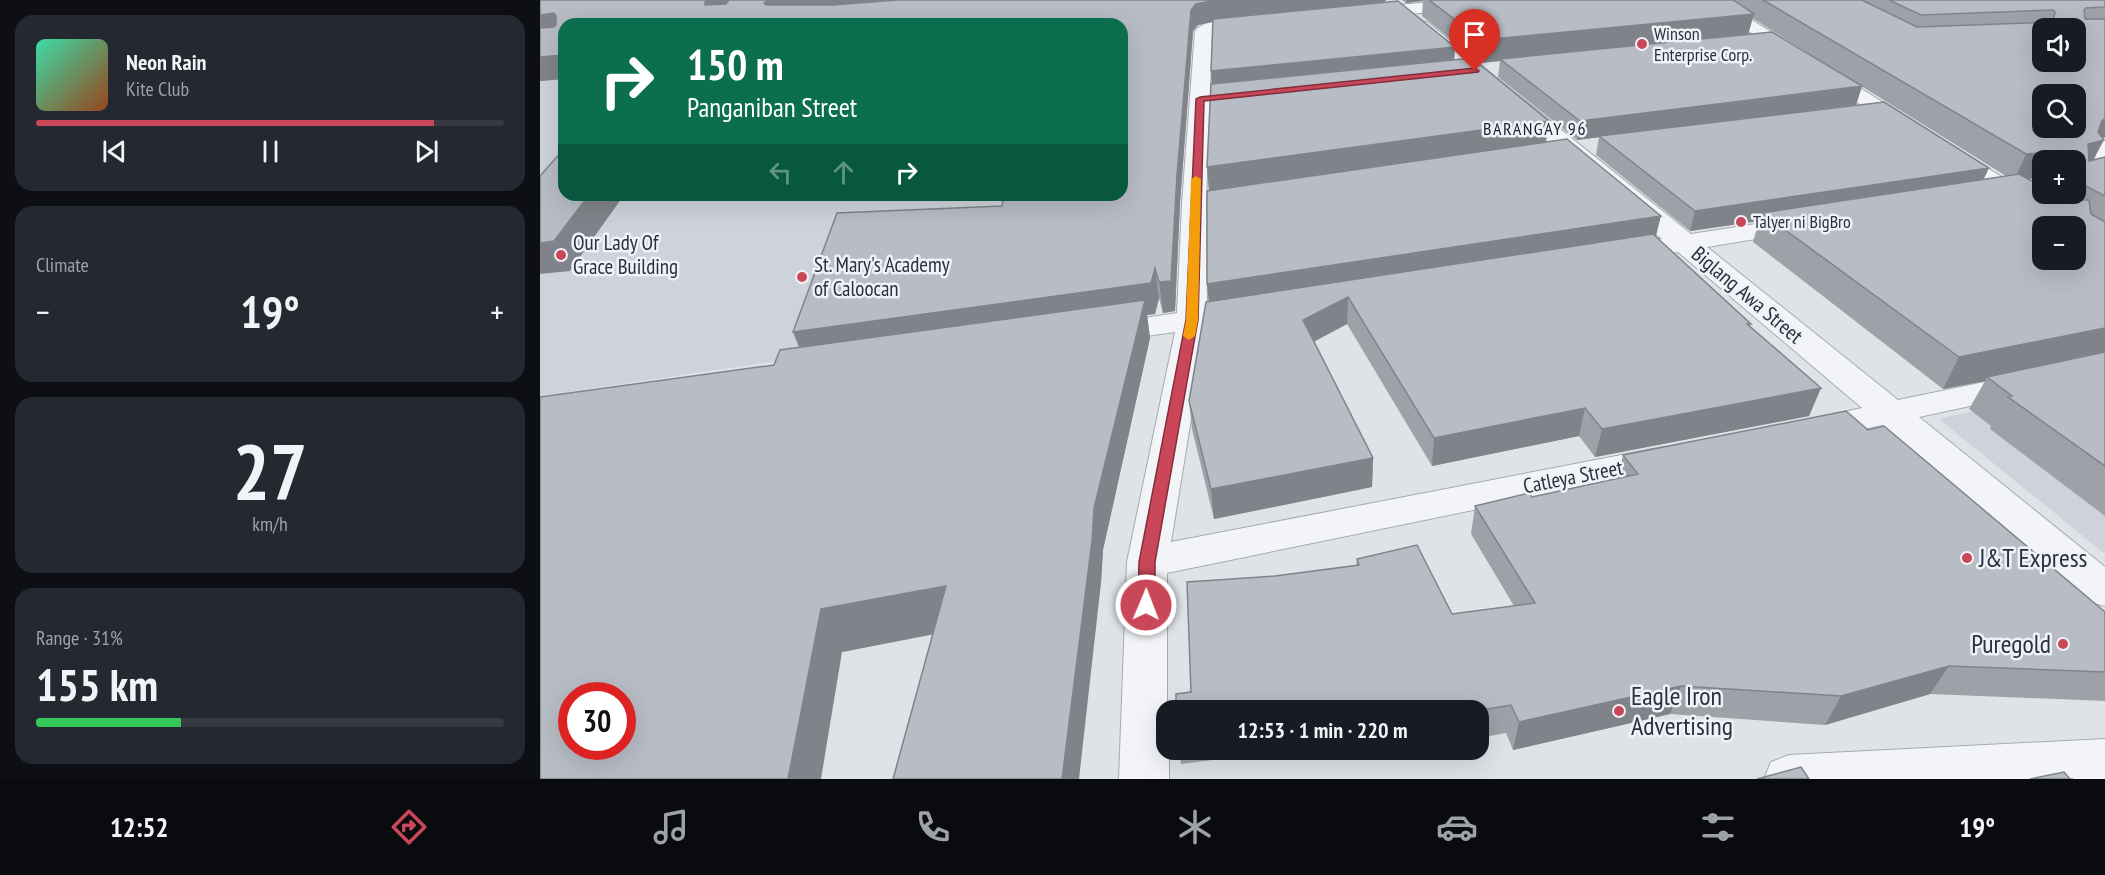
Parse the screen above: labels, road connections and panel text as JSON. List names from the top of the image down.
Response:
{
  "streets": {
    "street": ["Biglang Awa Street", "Catleya Street"]
  },
  "districts": ["BARANGAY 96"],
  "places": [
    "Winson Enterprise Corp.",
    "Talyer ni BigBro",
    "Our Lady Of Grace Building",
    "St. Mary's Academy of Caloocan",
    "J&T Express",
    "Puregold",
    "Eagle Iron Advertising"
  ],
  "page": {
    "map_buttons": ["+", "−"],
    "turn": ["150 m", "Panganiban Street"],
    "song": ["Neon Rain", "Kite Club"],
    "tile": [
      "Climate",
      ["27", "km/h"],
      ["Range · 31%", "155 km"]
    ],
    "heat": ["−", "19°", "+"],
    "limit": "30",
    "trip": "12:53 · 1 min · 220 m",
    "tabs": ["12:52", "19°"]
  }
}
